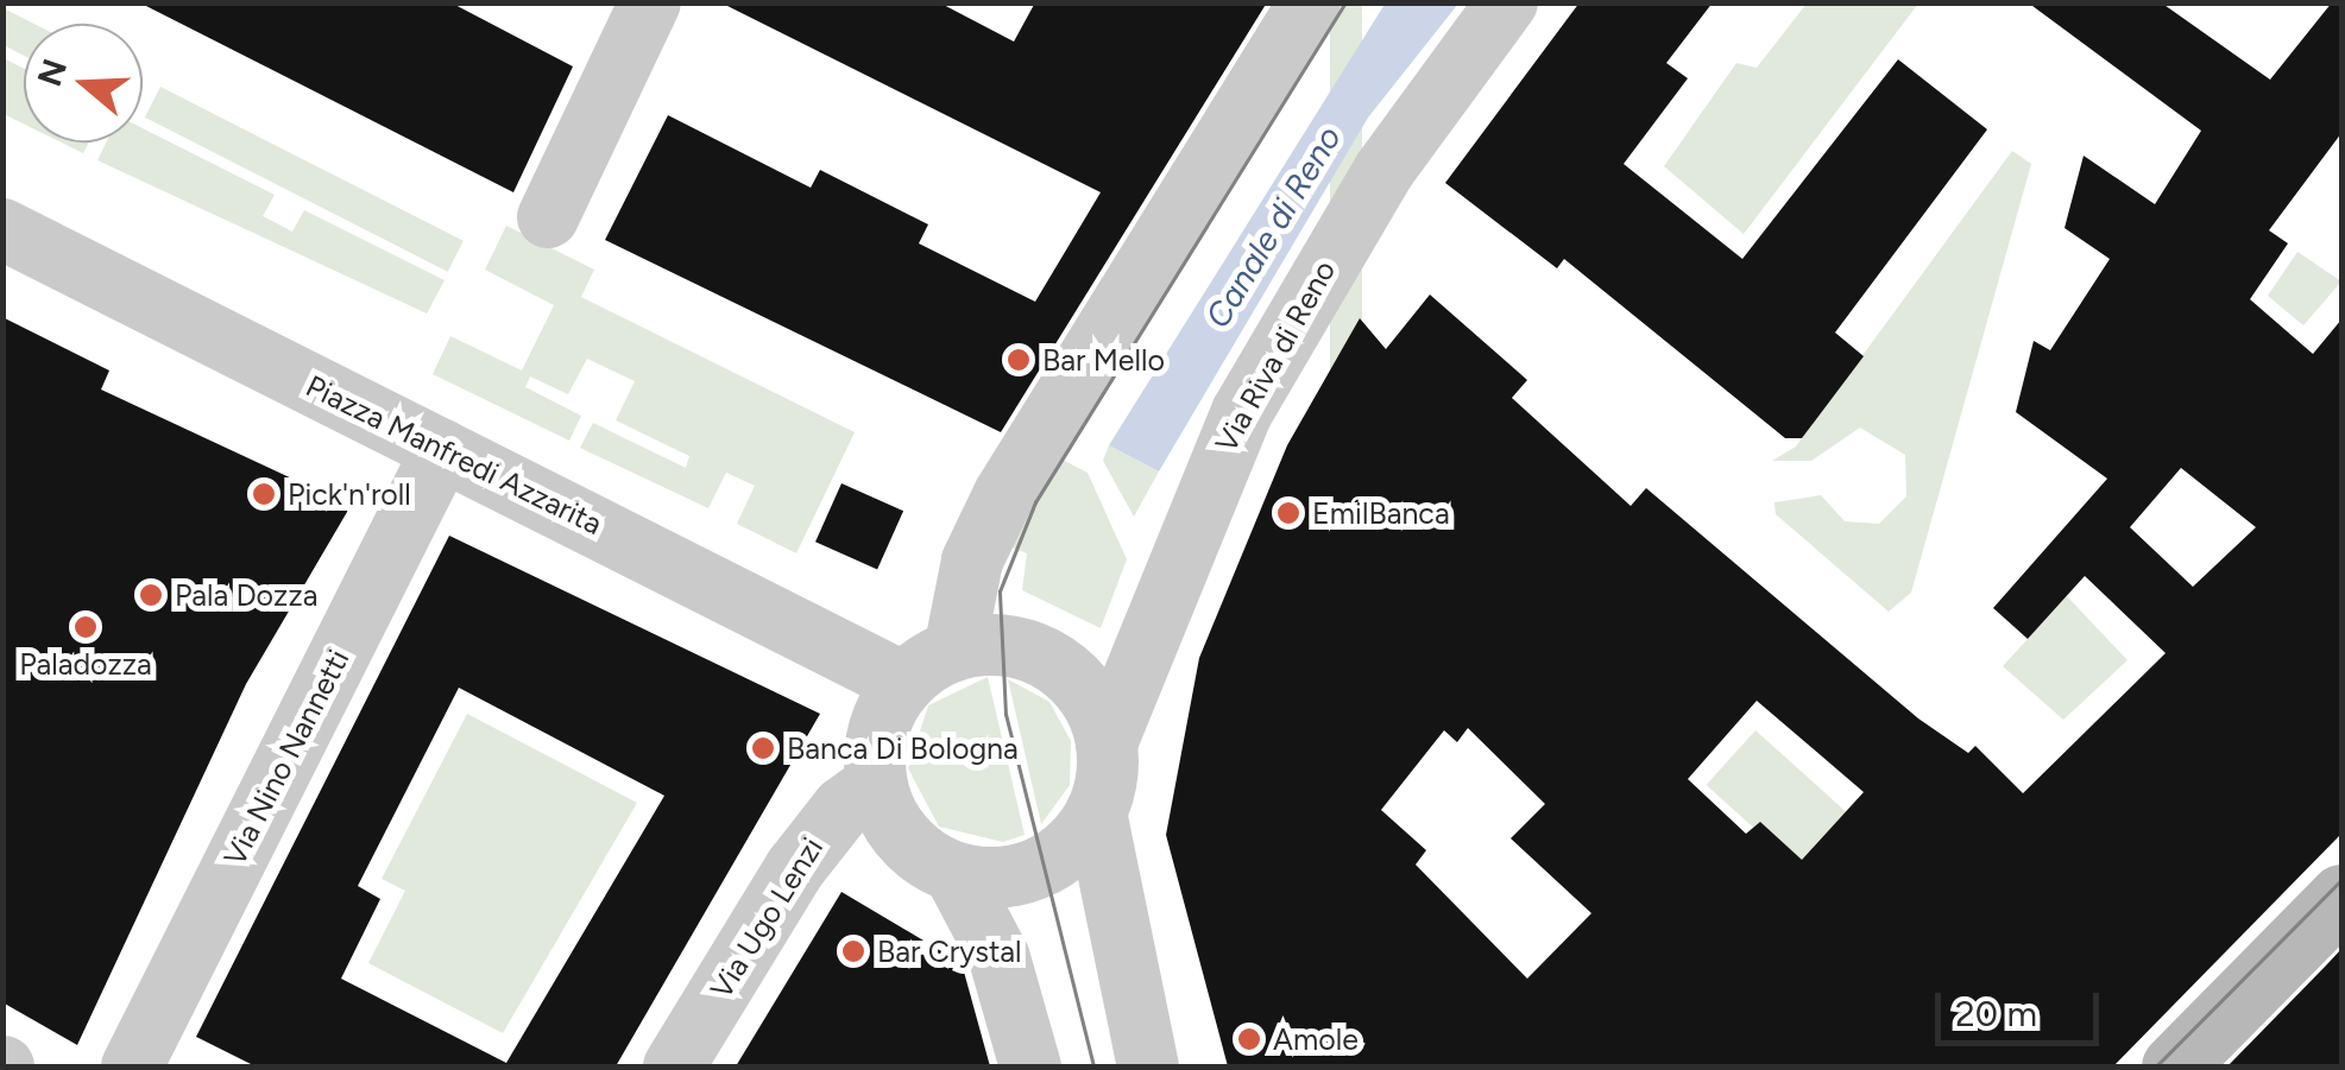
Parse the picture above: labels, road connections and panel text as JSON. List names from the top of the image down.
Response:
{
  "streets": {
    "street": [
      "Via Riva di Reno",
      "Piazza Manfredi Azzarita",
      "Via Nino Nannetti",
      "Via Ugo Lenzi"
    ]
  },
  "crossings": [
    ["Via Riva di Reno", "Piazza Manfredi Azzarita"],
    ["Via Riva di Reno", "Via Ugo Lenzi"],
    ["Piazza Manfredi Azzarita", "Via Nino Nannetti"],
    ["Piazza Manfredi Azzarita", "Via Ugo Lenzi"]
  ],
  "water": ["Canale di Reno"],
  "places": [
    "Bar Mello",
    "Pick'n'roll",
    "EmilBanca",
    "Pala Dozza",
    "Paladozza",
    "Banca Di Bologna",
    "Bar Crystal",
    "Amole"
  ],
  "scale_bar": "20 m",
  "north": "left"
}
